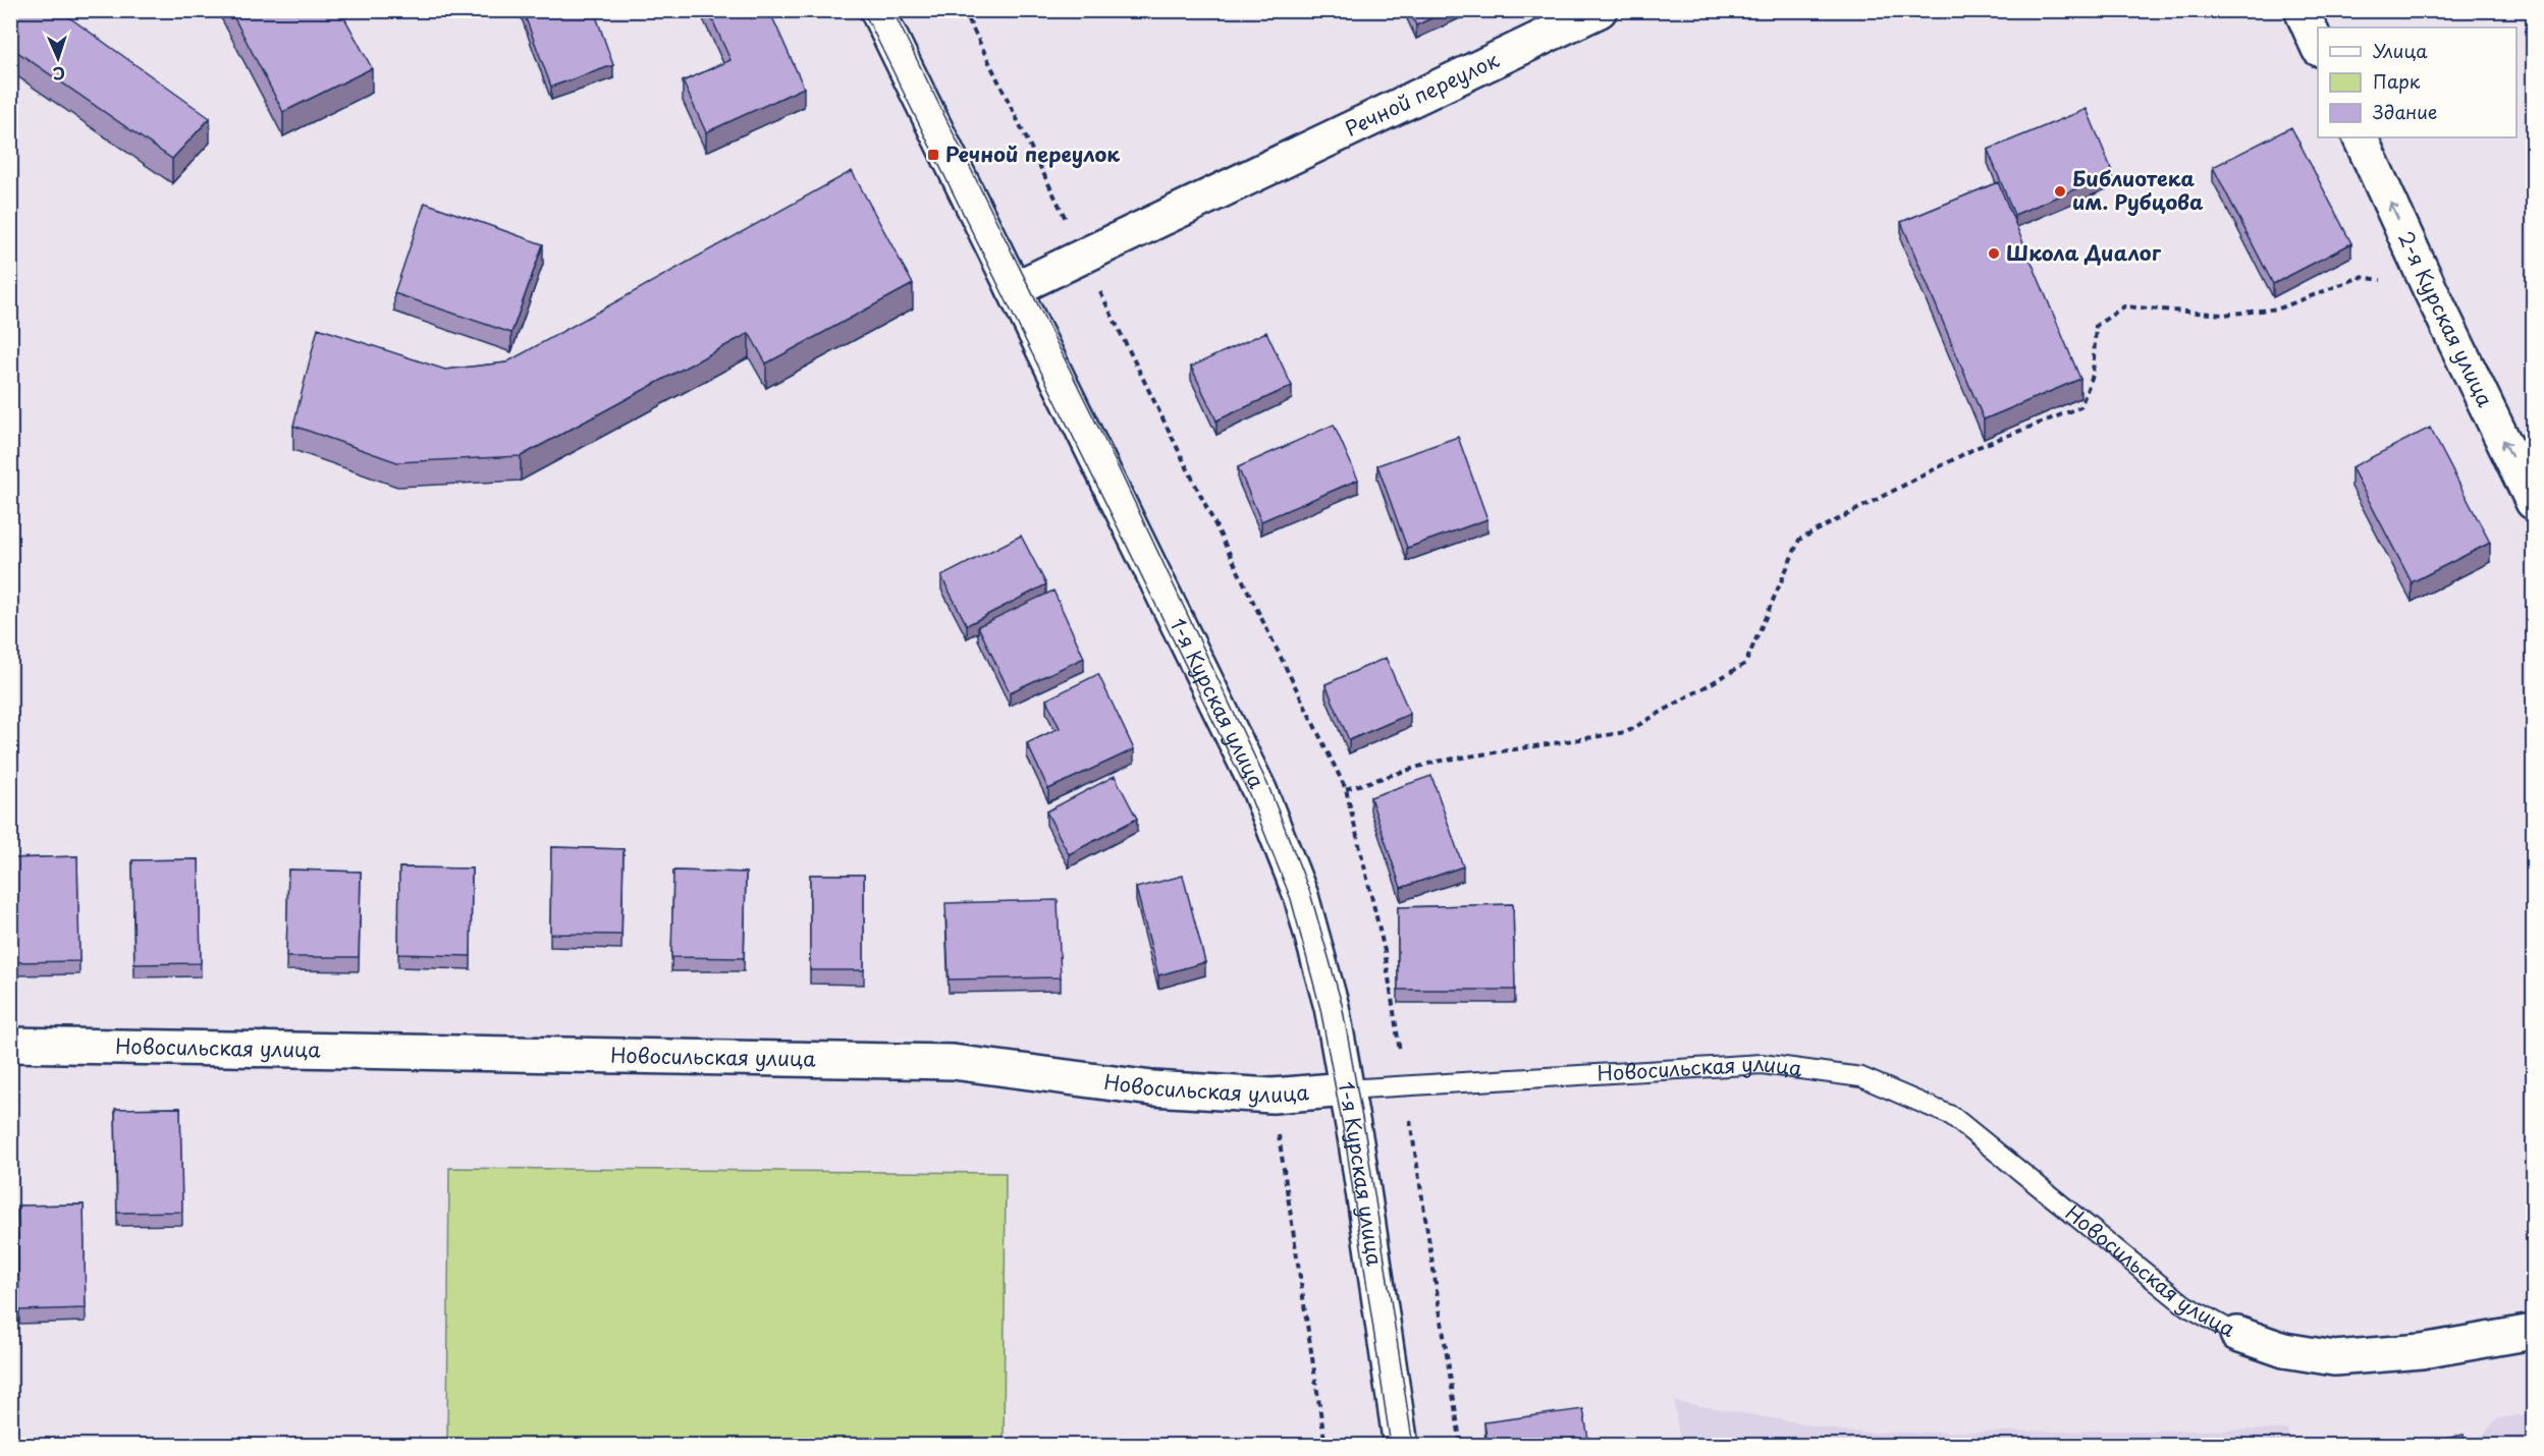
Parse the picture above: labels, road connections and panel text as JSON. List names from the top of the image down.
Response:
{
  "streets": {
    "street": [
      "Речной переулок",
      "2-я Курская улица",
      "1-я Курская улица",
      "Новосильская улица"
    ]
  },
  "crossings": [
    ["Речной переулок", "1-я Курская улица"],
    ["1-я Курская улица", "Новосильская улица"]
  ],
  "one_way": ["2-я Курская улица"],
  "places": {
    "transit": ["Речной переулок"],
    "other": ["Библиотека им. Рубцова", "Школа Диалог"]
  },
  "legend": ["Улица", "Парк", "Здание"],
  "north": "bottom"
}
